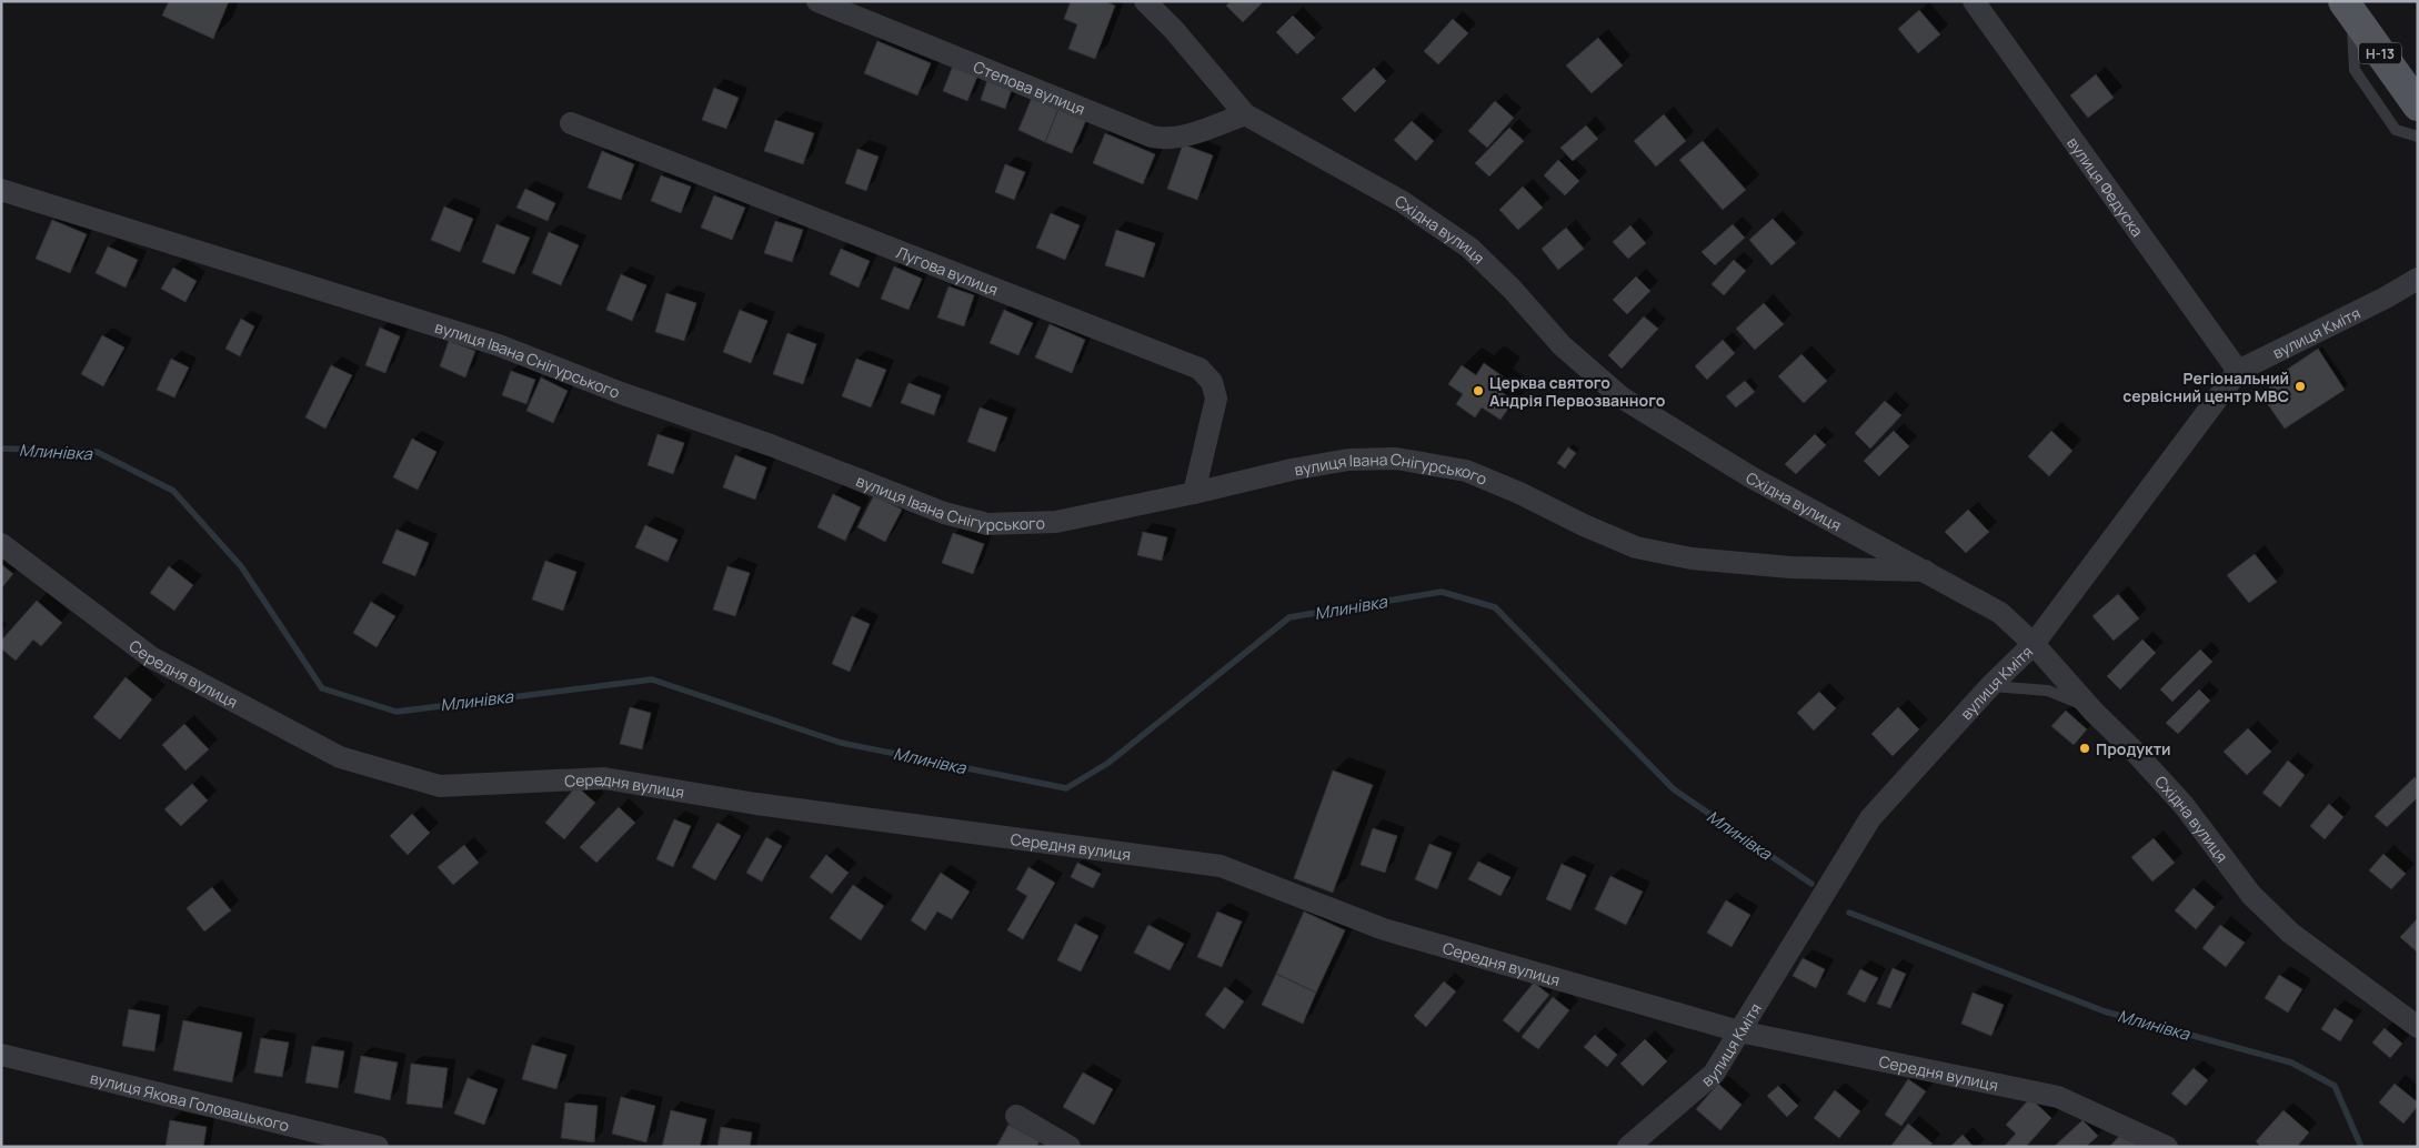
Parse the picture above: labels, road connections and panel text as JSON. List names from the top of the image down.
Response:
{
  "streets": {
    "main road": ["Н-13"],
    "street": [
      "Степова вулиця",
      "вулиця Федуска",
      "Східна вулиця",
      "Лугова вулиця",
      "вулиця Кмітя",
      "вулиця Івана Снігурського",
      "Середня вулиця",
      "вулиця Якова Головацького"
    ]
  },
  "crossings": [
    ["Степова вулиця", "Східна вулиця"],
    ["вулиця Федуска", "вулиця Кмітя"],
    ["Східна вулиця", "вулиця Кмітя"],
    ["Східна вулиця", "вулиця Івана Снігурського"],
    ["Лугова вулиця", "вулиця Івана Снігурського"],
    ["вулиця Кмітя", "Середня вулиця"]
  ],
  "water": ["Млинівка"],
  "places": ["Регіональний сервісний центр МВС", "Церква святого Андрія Первозванного", "Продукти"]
}
